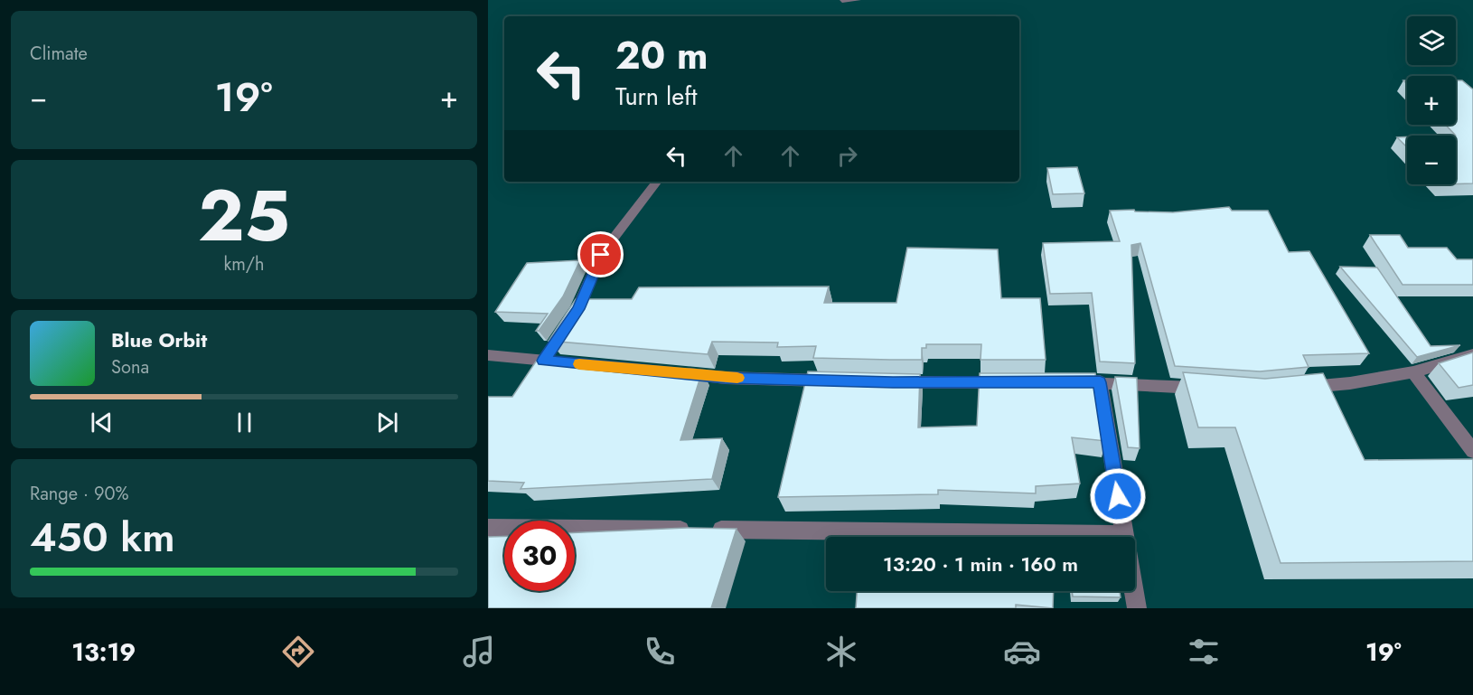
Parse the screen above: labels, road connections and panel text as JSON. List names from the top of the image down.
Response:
{
  "page": {
    "tile": [
      "Climate",
      ["25", "km/h"],
      ["Range · 90%", "450 km"]
    ],
    "map_buttons": ["+", "−"],
    "turn": ["20 m", "Turn left"],
    "heat": ["−", "19°", "+"],
    "song": ["Blue Orbit", "Sona"],
    "limit": "30",
    "trip": "13:20 · 1 min · 160 m",
    "tabs": ["13:19", "19°"]
  }
}
